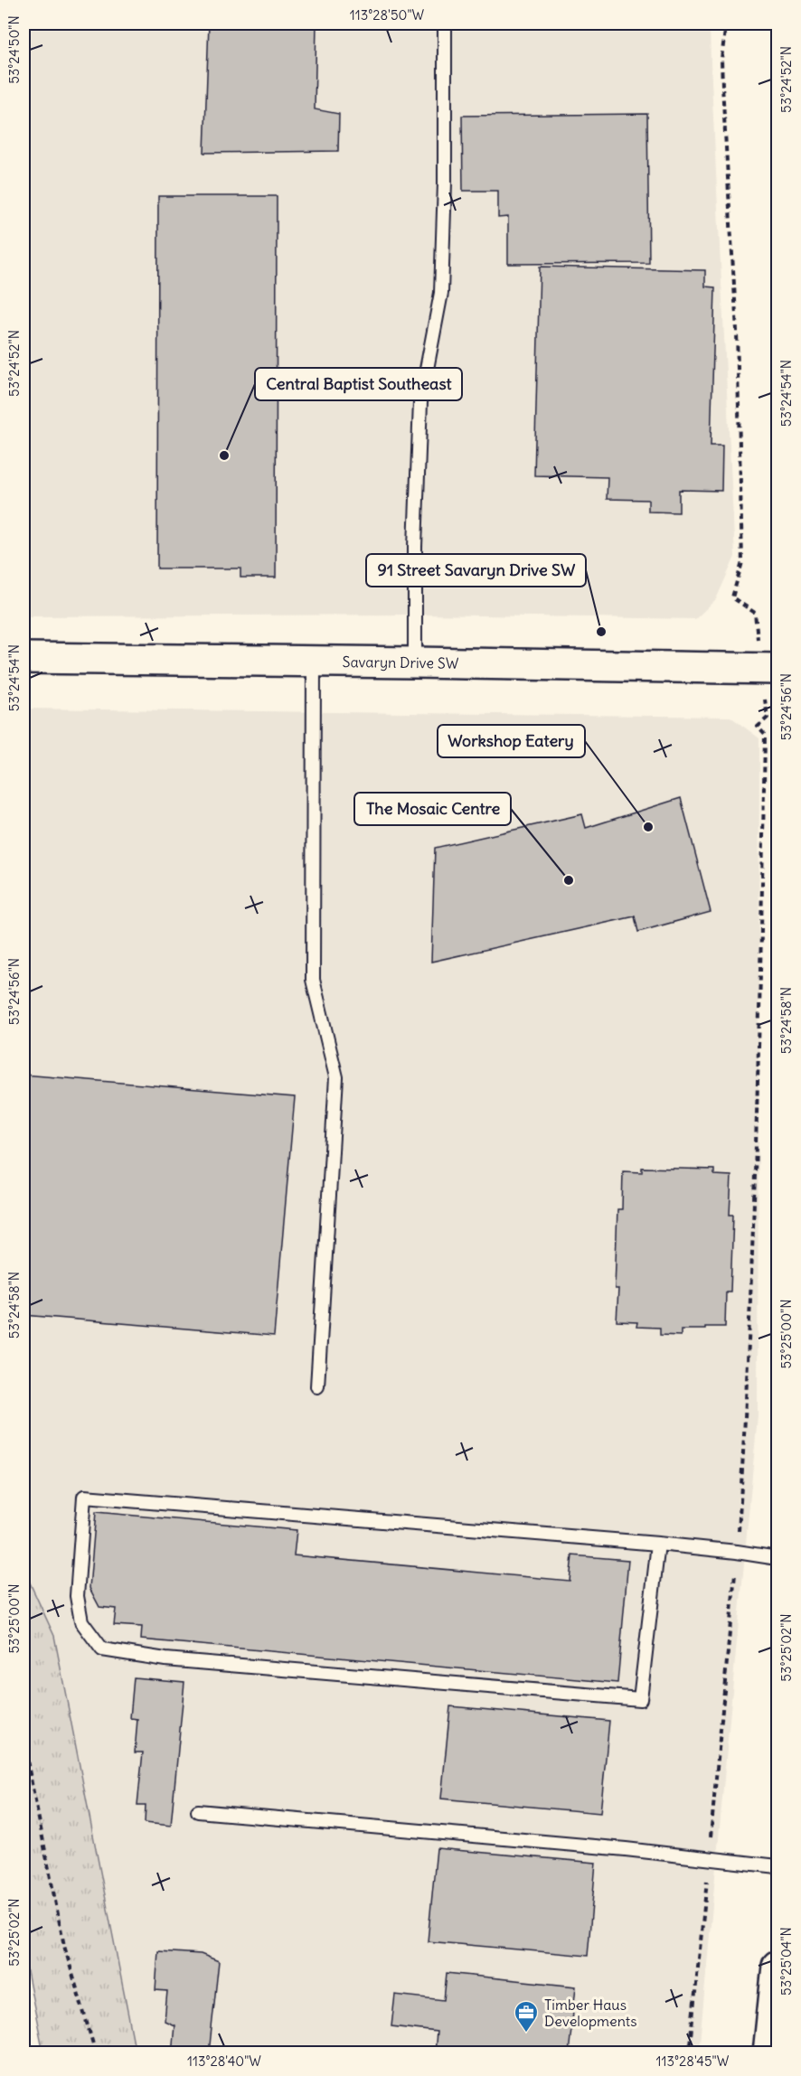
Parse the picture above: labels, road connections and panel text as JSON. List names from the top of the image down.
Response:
{
  "streets": {
    "street": ["Savaryn Drive SW"]
  },
  "places": {
    "other": [
      "Central Baptist Southeast",
      "91 Street Savaryn Drive SW",
      "Workshop Eatery",
      "The Mosaic Centre"
    ],
    "office": ["Timber Haus Developments"]
  },
  "coordinates": [
    "113°28'50\"W",
    "53°24'50\"N",
    "53°24'52\"N",
    "53°24'54\"N",
    "53°24'56\"N",
    "53°24'58\"N",
    "53°25'00\"N",
    "53°25'02\"N",
    "53°25'04\"N",
    "113°28'40\"W",
    "113°28'45\"W"
  ]
}
